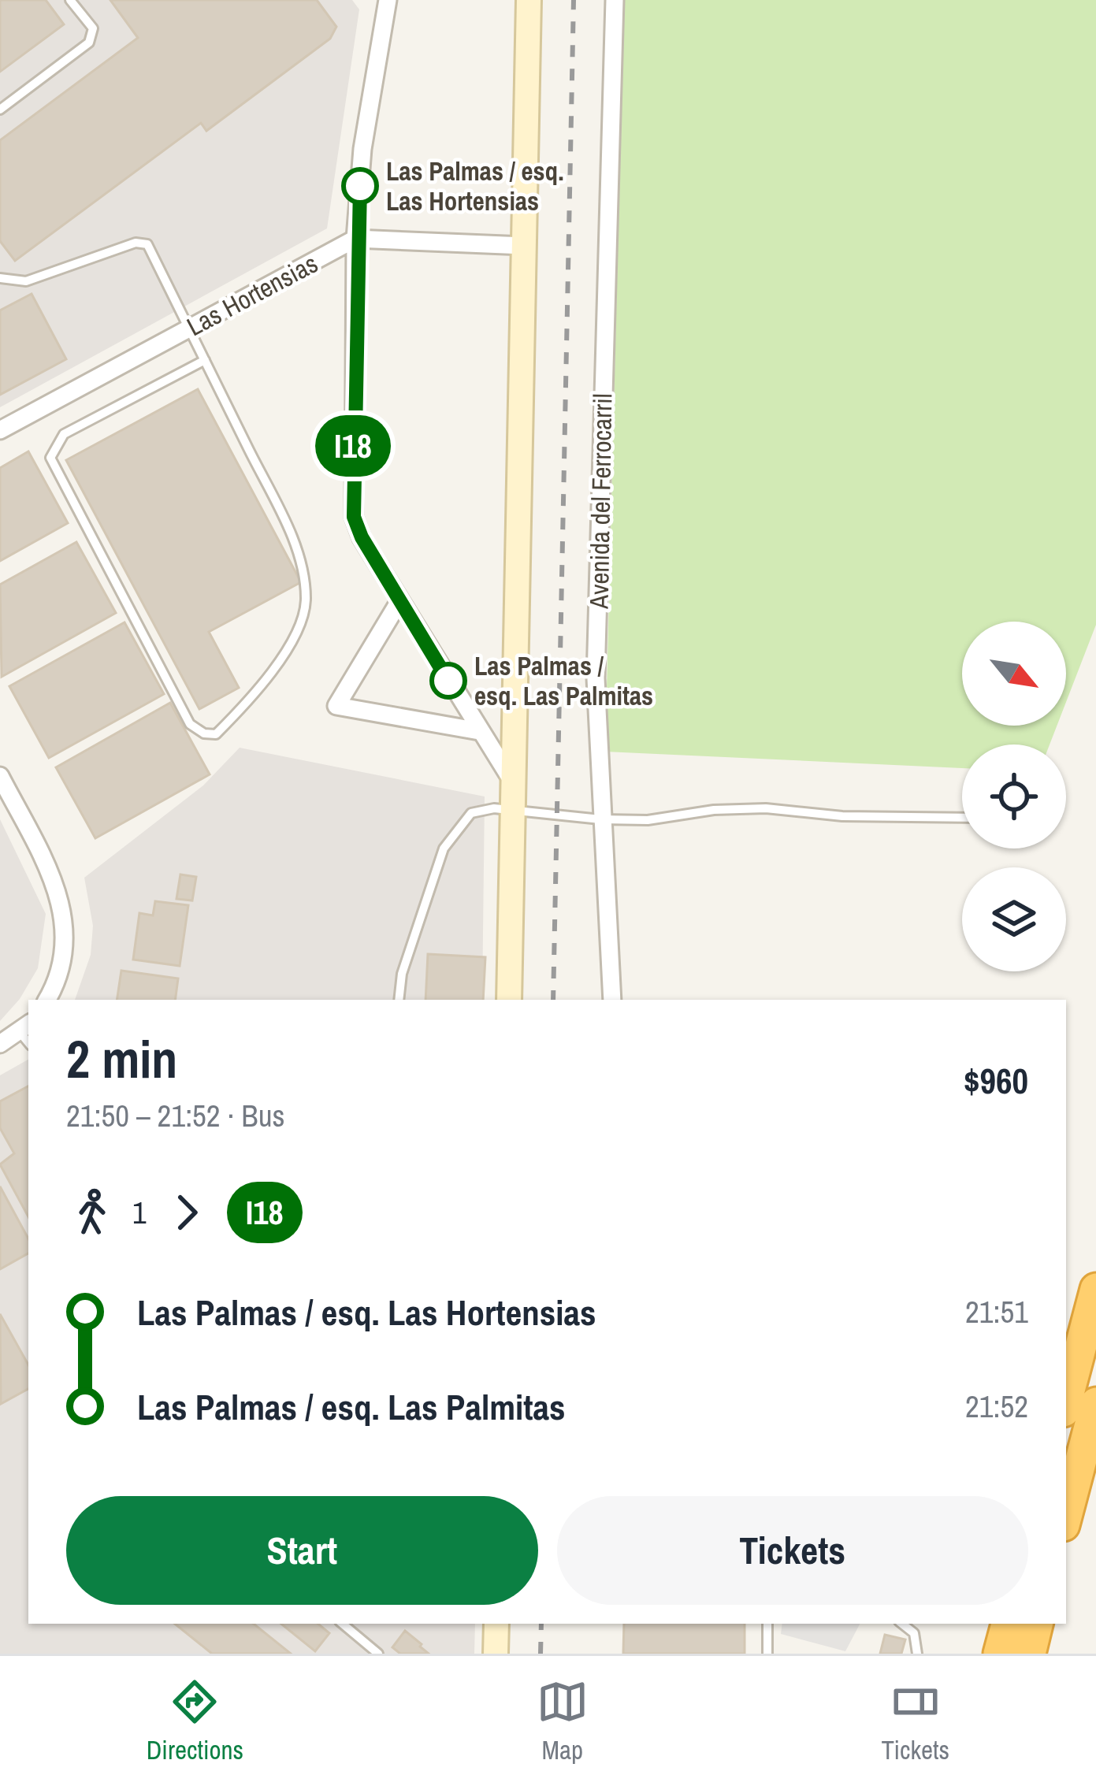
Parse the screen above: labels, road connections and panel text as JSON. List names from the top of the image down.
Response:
{
  "streets": {
    "street": ["Las Hortensias", "Avenida del Ferrocarril"]
  },
  "places": ["Las Palmas / esq. Las Hortensias", "Las Palmas / esq. Las Palmitas"],
  "lines": ["bus line I18"],
  "north": "bottom right",
  "page": {
    "on_map": "I18",
    "heading": ["2 min", "21:50 – 21:52 · Bus", "$960"],
    "legs": ["1", "I18"],
    "list": [
      {
        "name": "Las Palmas / esq. Las Hortensias",
        "value": "21:51"
      },
      {
        "name": "Las Palmas / esq. Las Palmitas",
        "value": "21:52"
      }
    ],
    "buttons": ["Start", "Tickets"],
    "tabs": ["Directions", "Map", "Tickets"]
  }
}
